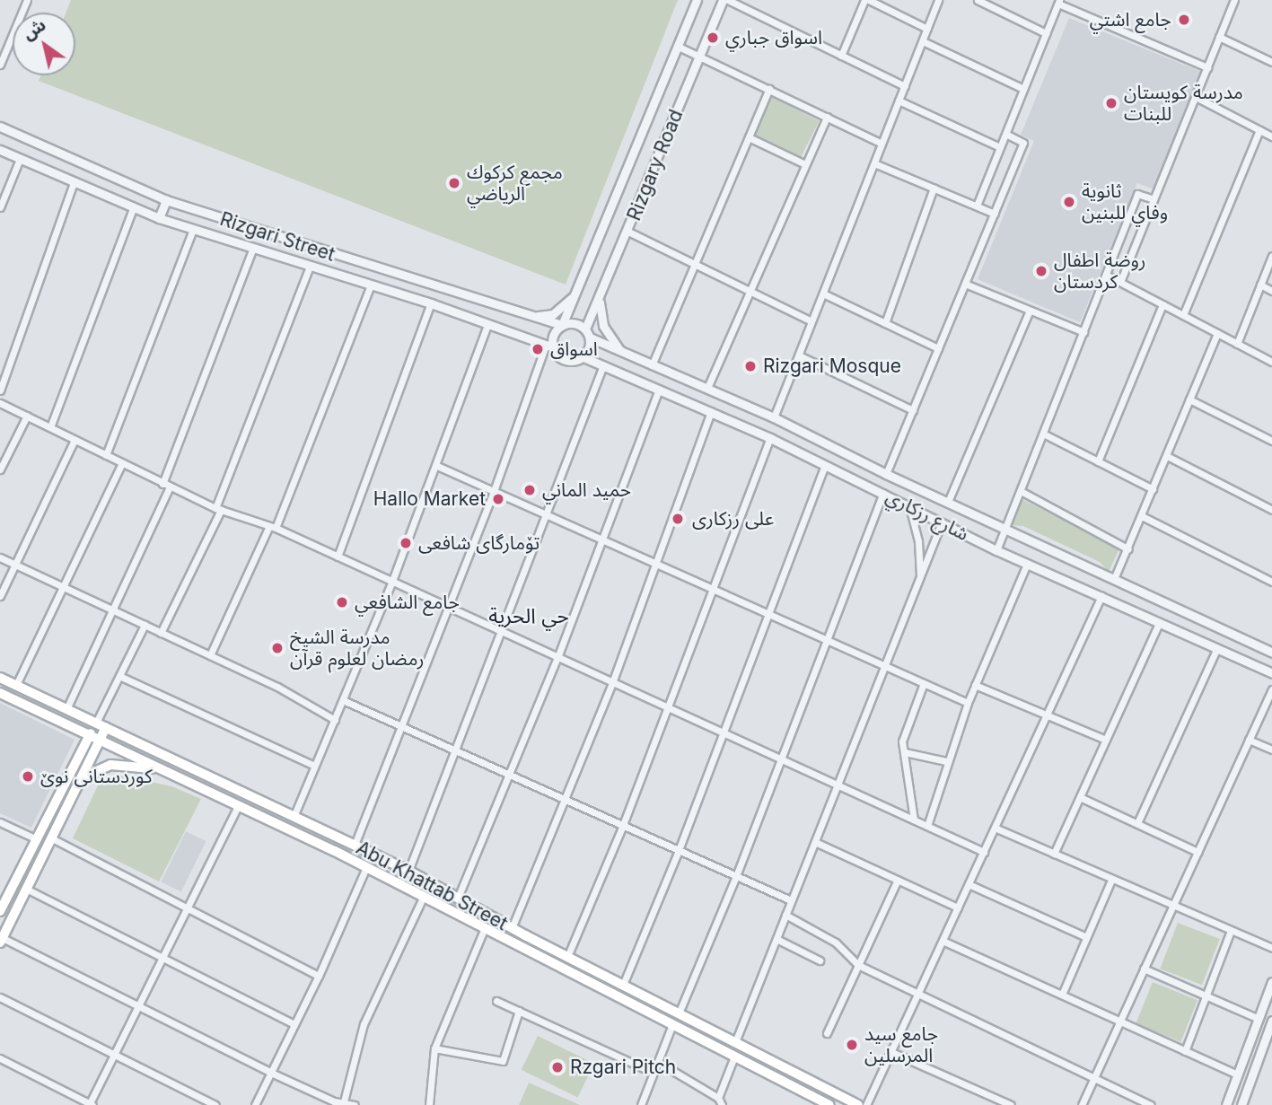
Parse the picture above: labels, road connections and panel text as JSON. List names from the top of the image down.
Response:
{
  "streets": {
    "main road": ["Abu Khattab Street"],
    "street": ["Rizgary Road", "Rizgari Street", "شارع رزكاري"]
  },
  "crossings": [
    ["Rizgary Road", "Rizgari Street"],
    ["Rizgary Road", "شارع رزكاري"],
    ["Rizgari Street", "شارع رزكاري"]
  ],
  "districts": ["حي الحرية"],
  "places": [
    "جامع اشتي",
    "اسواق جباري",
    "مدرسة كويستان للبنات",
    "مجمع كركوك الرياضي",
    "ثانوية وفاي للبنين",
    "روضة اطفال كردستان",
    "اسواق",
    "Rizgari Mosque",
    "حميد الماني",
    "Hallo Market",
    "على رزكارى",
    "تۆمارگاى شافعى",
    "جامع الشافعي",
    "مدرسة الشيخ رمضان لعلوم قرآن",
    "کوردستانی نوێ",
    "جامع سيد المرسلين",
    "Rzgari Pitch"
  ],
  "north": "top left"
}
